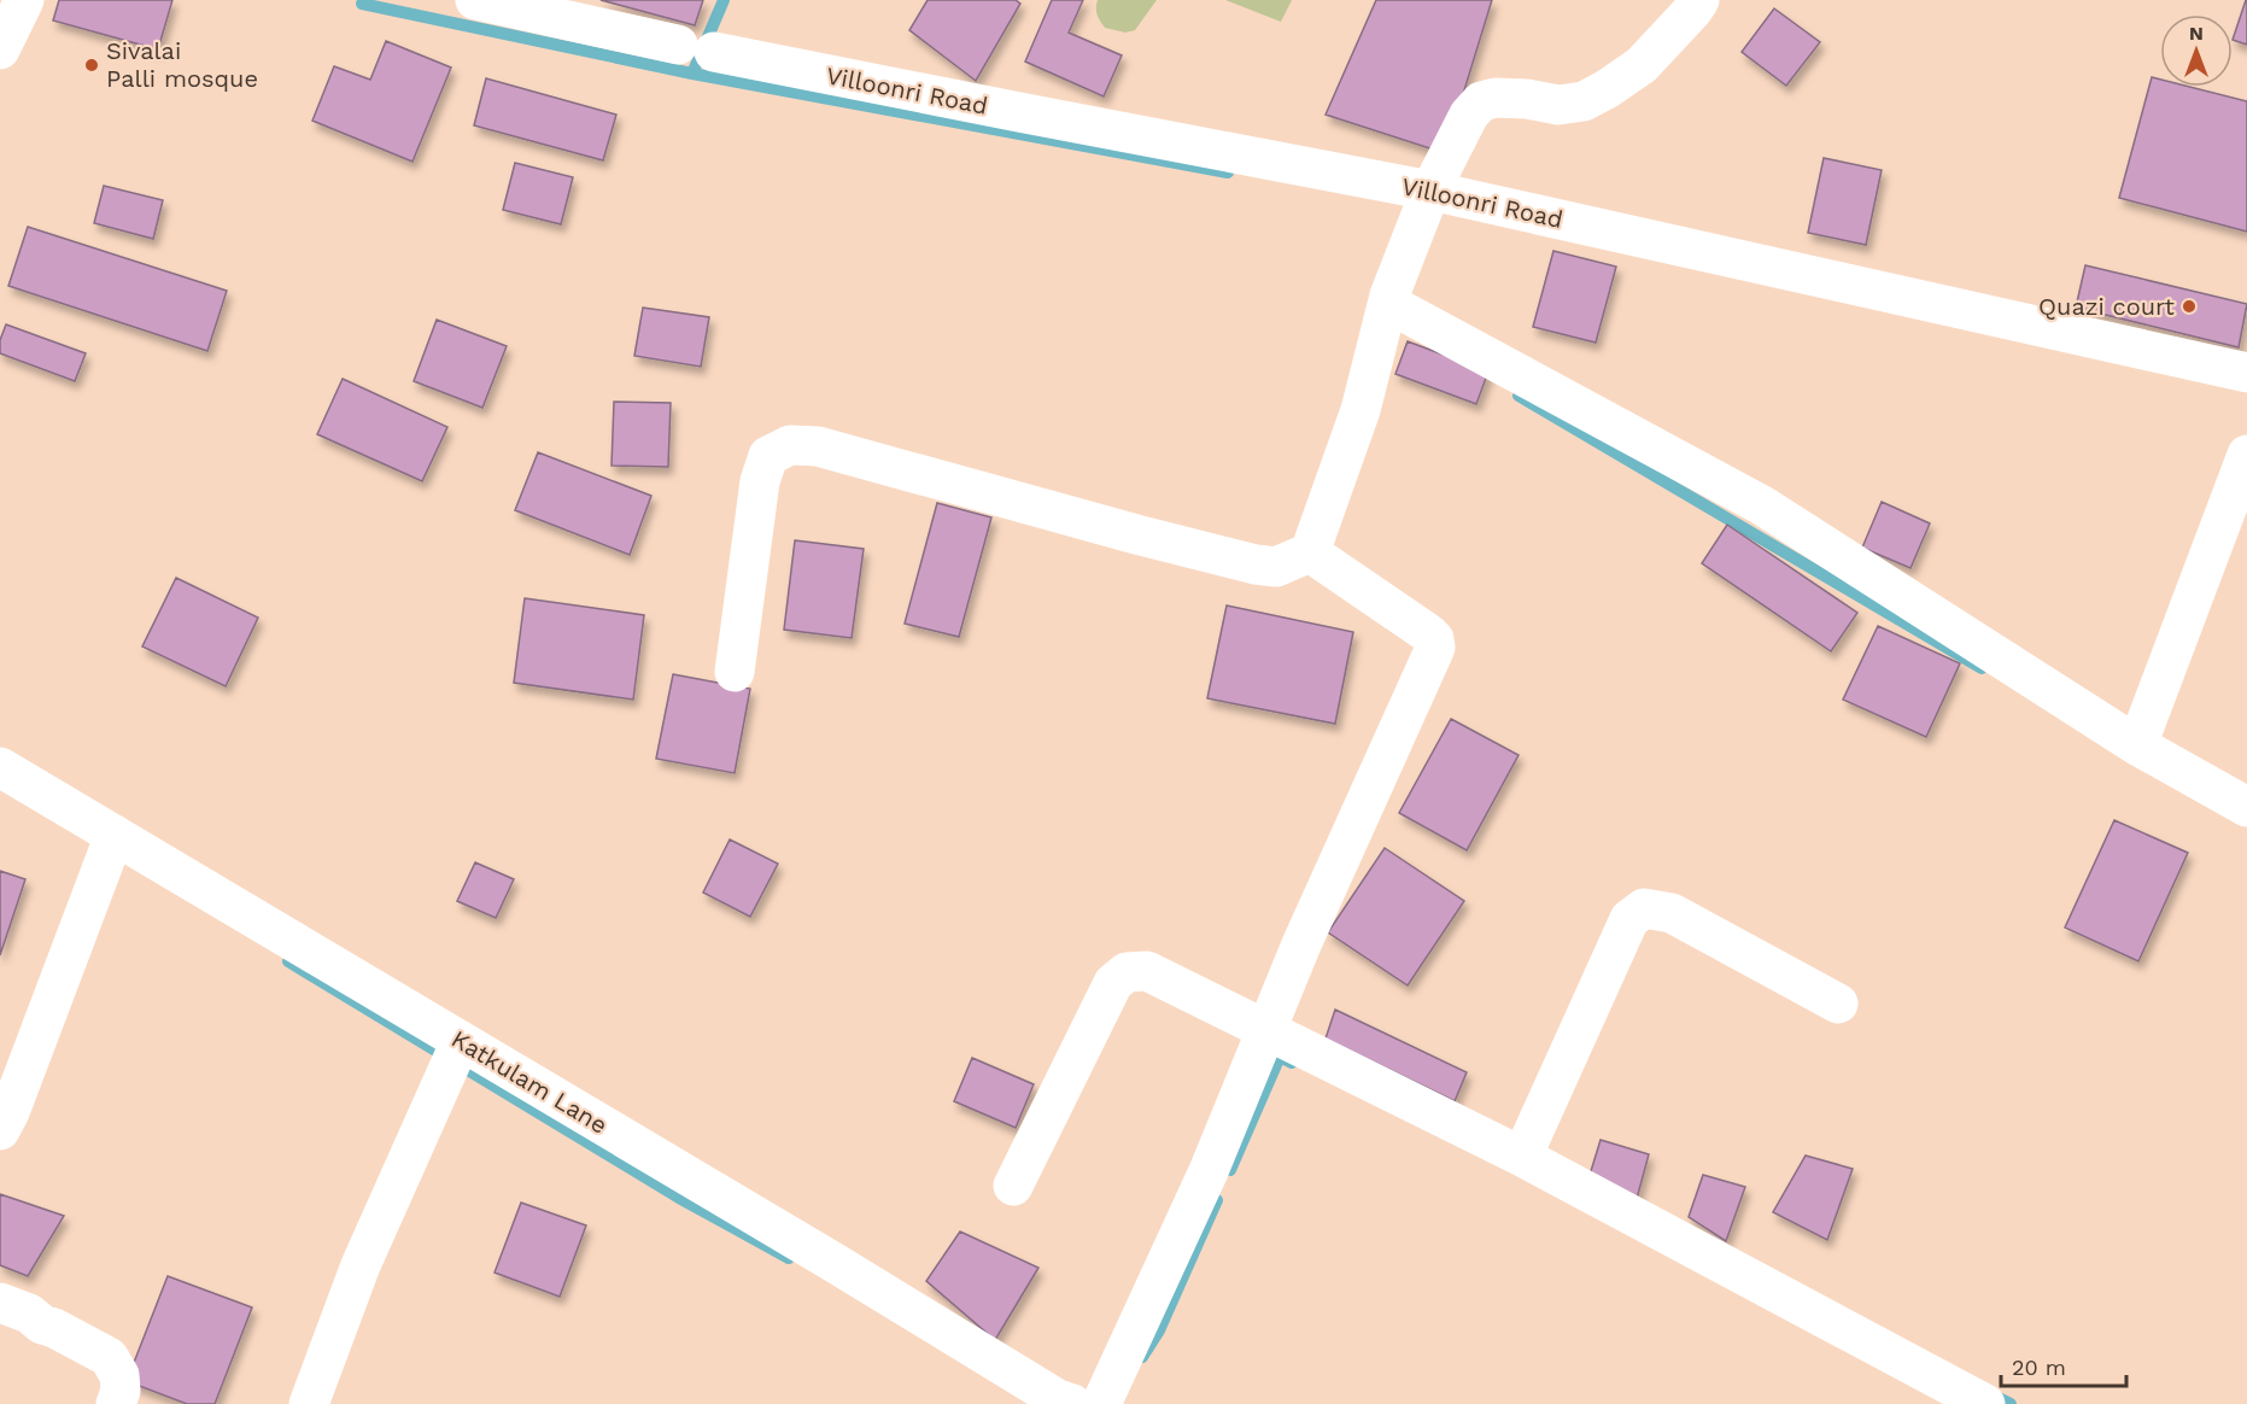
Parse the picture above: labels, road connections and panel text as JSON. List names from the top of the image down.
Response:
{
  "streets": {
    "street": ["Villoonri Road", "Katkulam Lane"]
  },
  "places": ["Sivalai Palli mosque", "Quazi court"],
  "scale_bar": "20 m",
  "north": "top"
}
